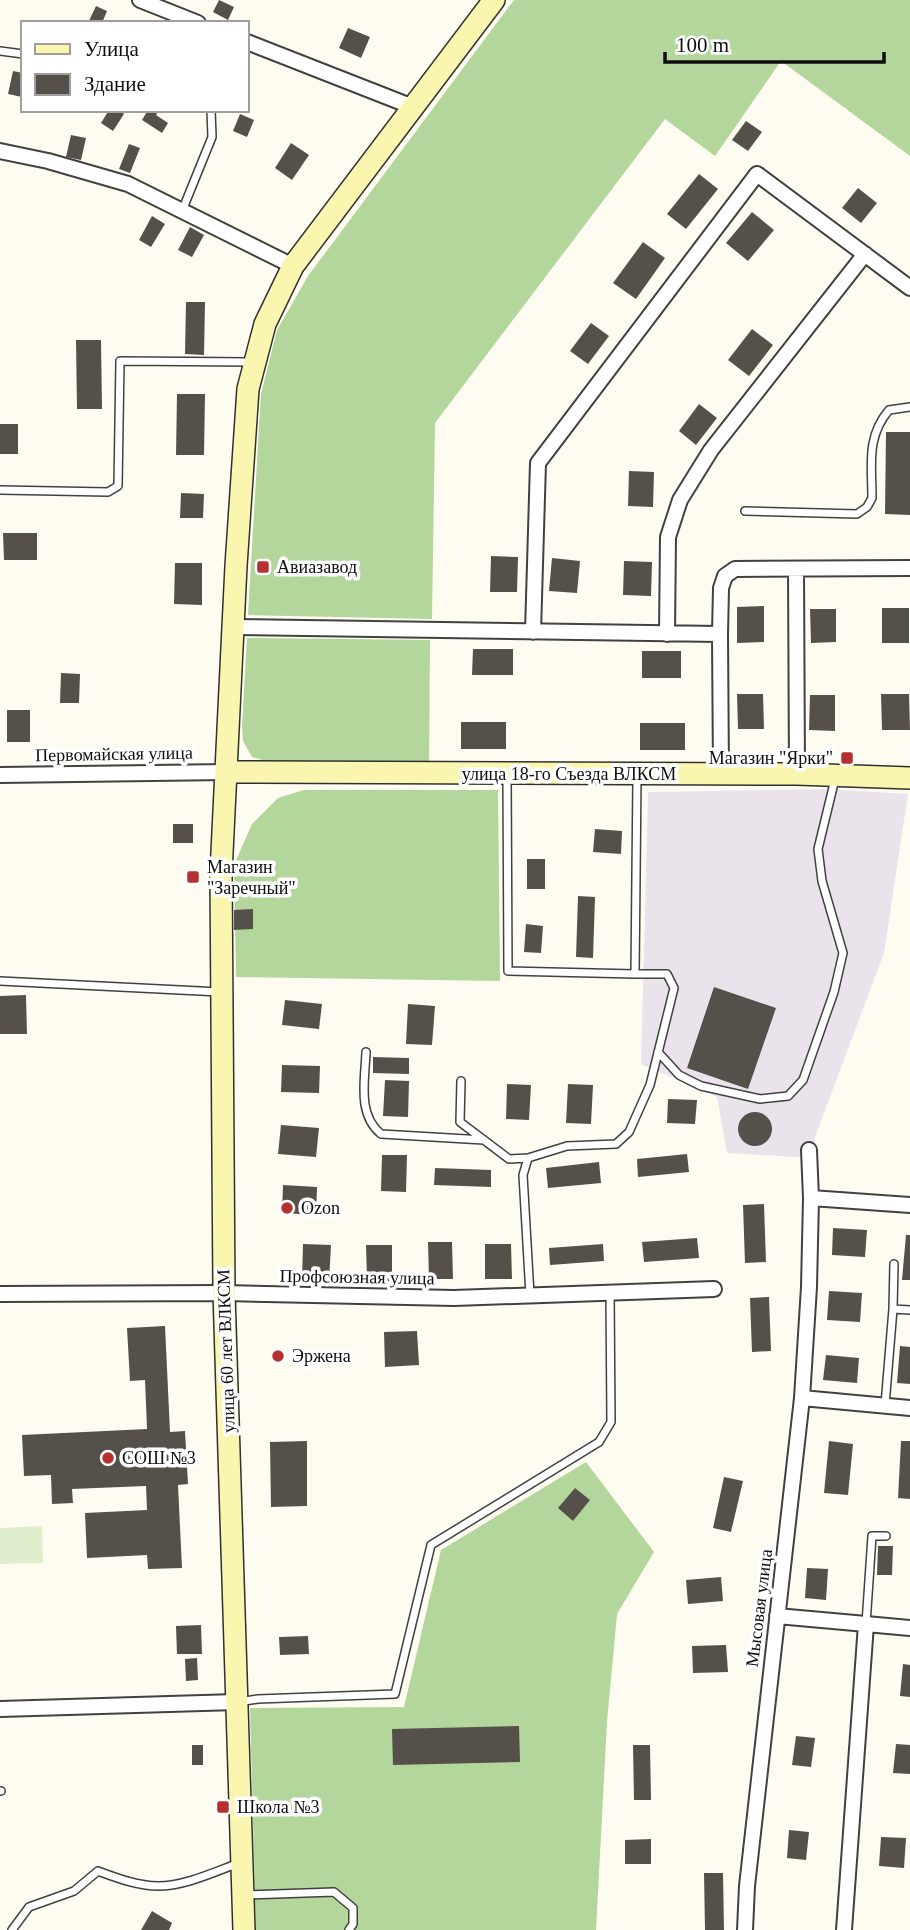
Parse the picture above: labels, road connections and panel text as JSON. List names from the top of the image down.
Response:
{
  "streets": {
    "street": [
      "Первомайская улица",
      "улица 18-го Съезда ВЛКСМ",
      "Профсоюзная улица",
      "улица 60 лет ВЛКСМ",
      "Мысовая улица"
    ]
  },
  "crossings": [
    ["Первомайская улица", "улица 18-го Съезда ВЛКСМ"],
    ["Первомайская улица", "улица 60 лет ВЛКСМ"],
    ["улица 18-го Съезда ВЛКСМ", "улица 60 лет ВЛКСМ"],
    ["Профсоюзная улица", "улица 60 лет ВЛКСМ"]
  ],
  "places": {
    "transit": [
      "Авиазавод",
      "Магазин \"Ярки\"",
      "Магазин \"Заречный\"",
      "Школа №3"
    ],
    "other": ["Ozon", "Эржена", "СОШ №3"]
  },
  "legend": ["Улица", "Здание"],
  "scale_bar": "100 m"
}
